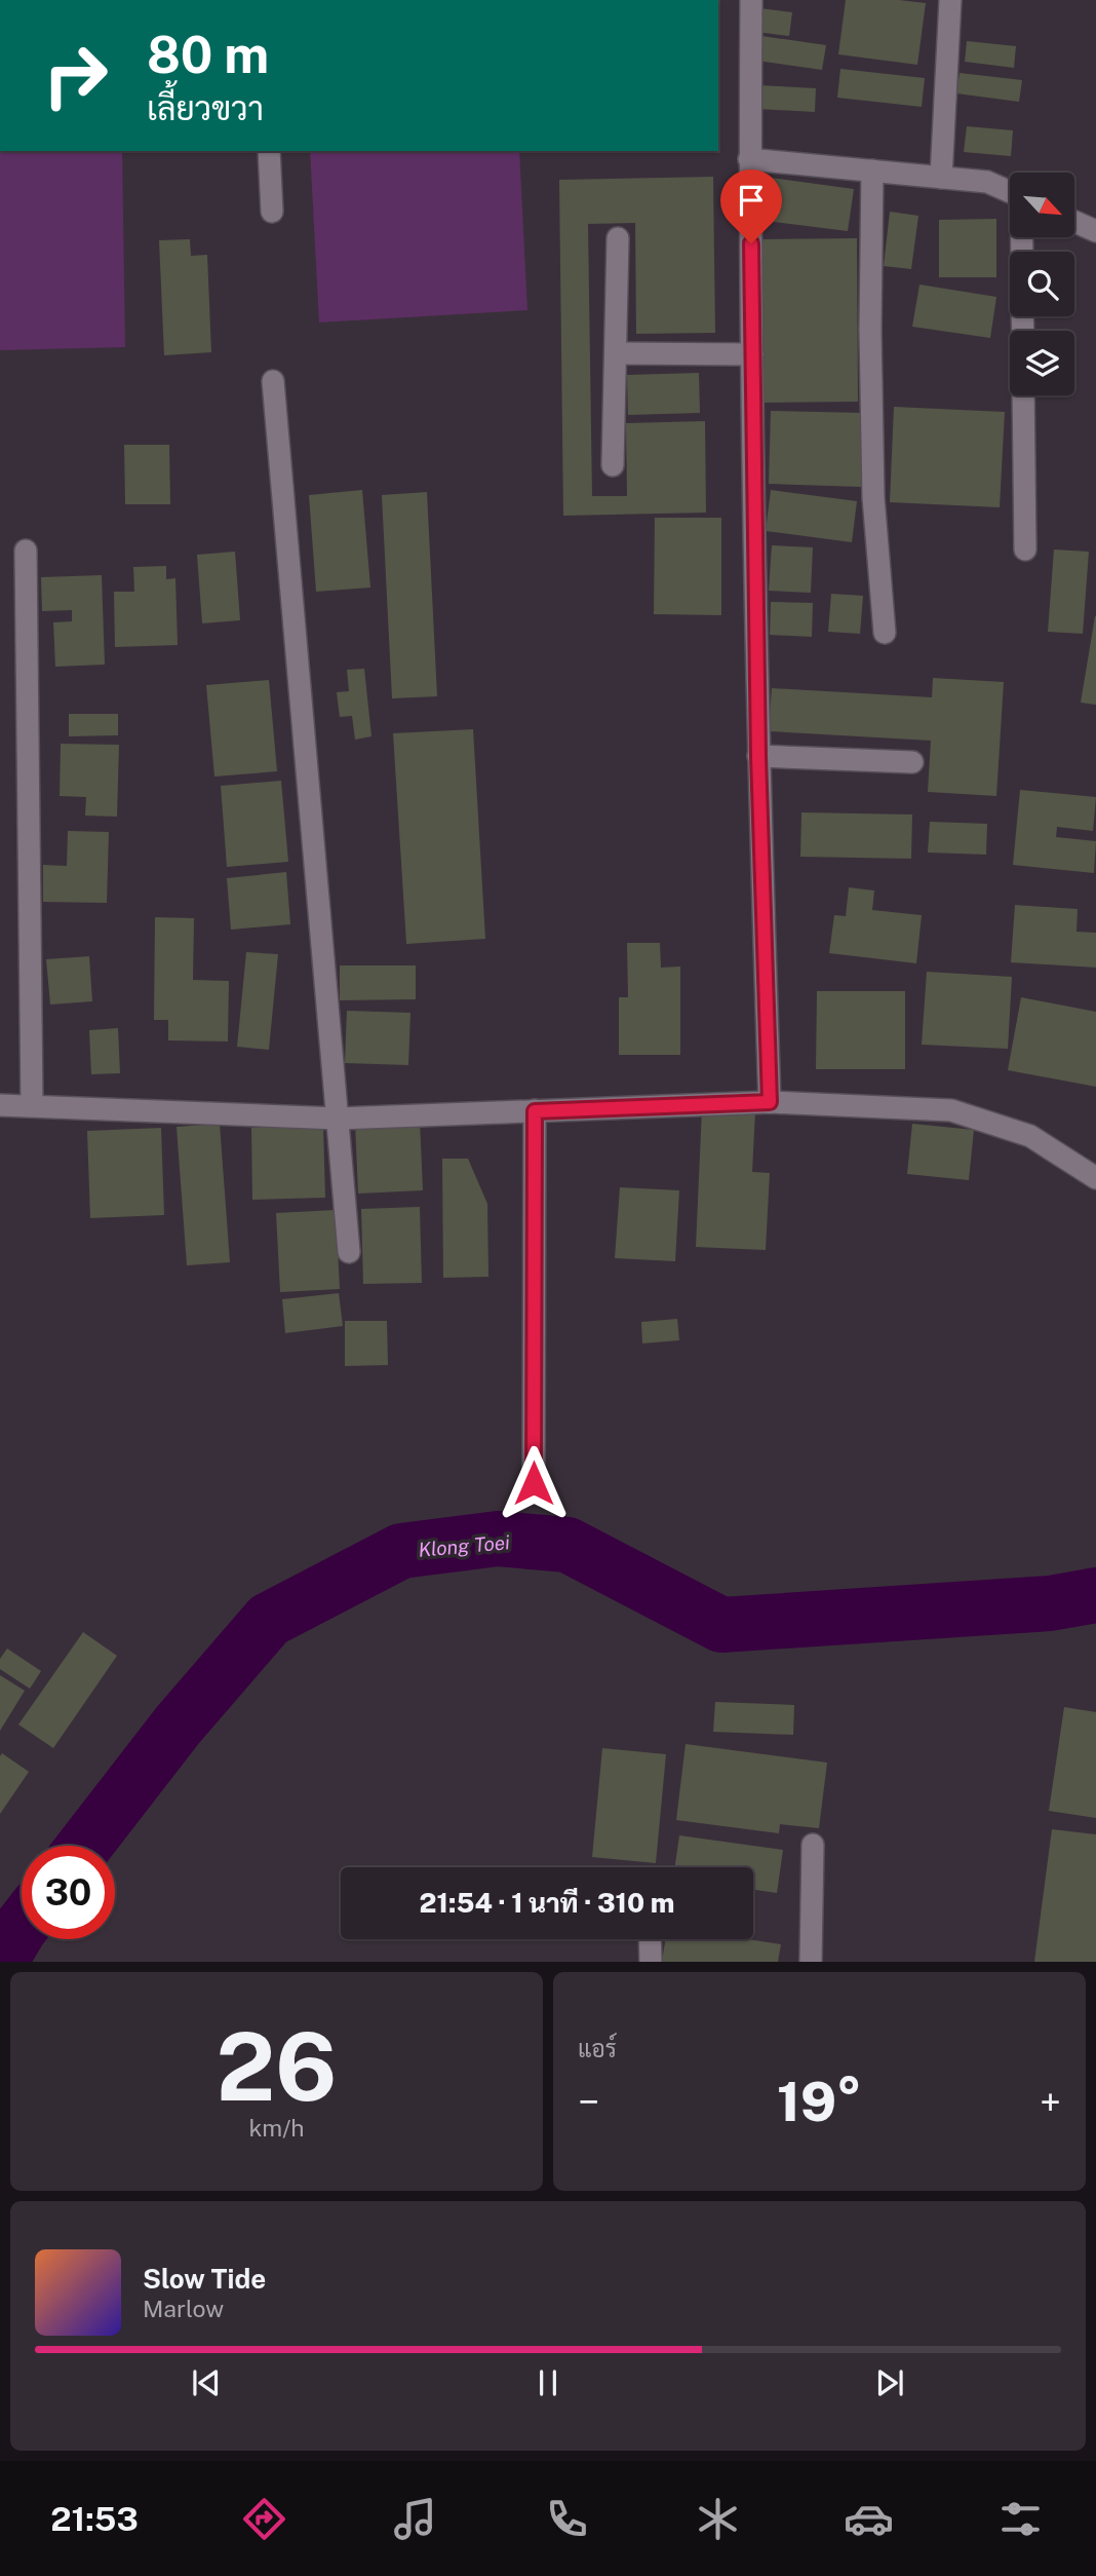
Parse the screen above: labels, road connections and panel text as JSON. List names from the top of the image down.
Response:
{
  "water": ["Klong Toei"],
  "north": "bottom right",
  "page": {
    "turn": ["80 m", "เลี้ยวขวา"],
    "limit": "30",
    "trip": "21:54 · 1 นาที · 310 m",
    "tile": [
      ["26", "km/h"],
      "แอร์"
    ],
    "heat": ["−", "19°", "+"],
    "song": ["Slow Tide", "Marlow"],
    "tabs": "21:53"
  }
}
